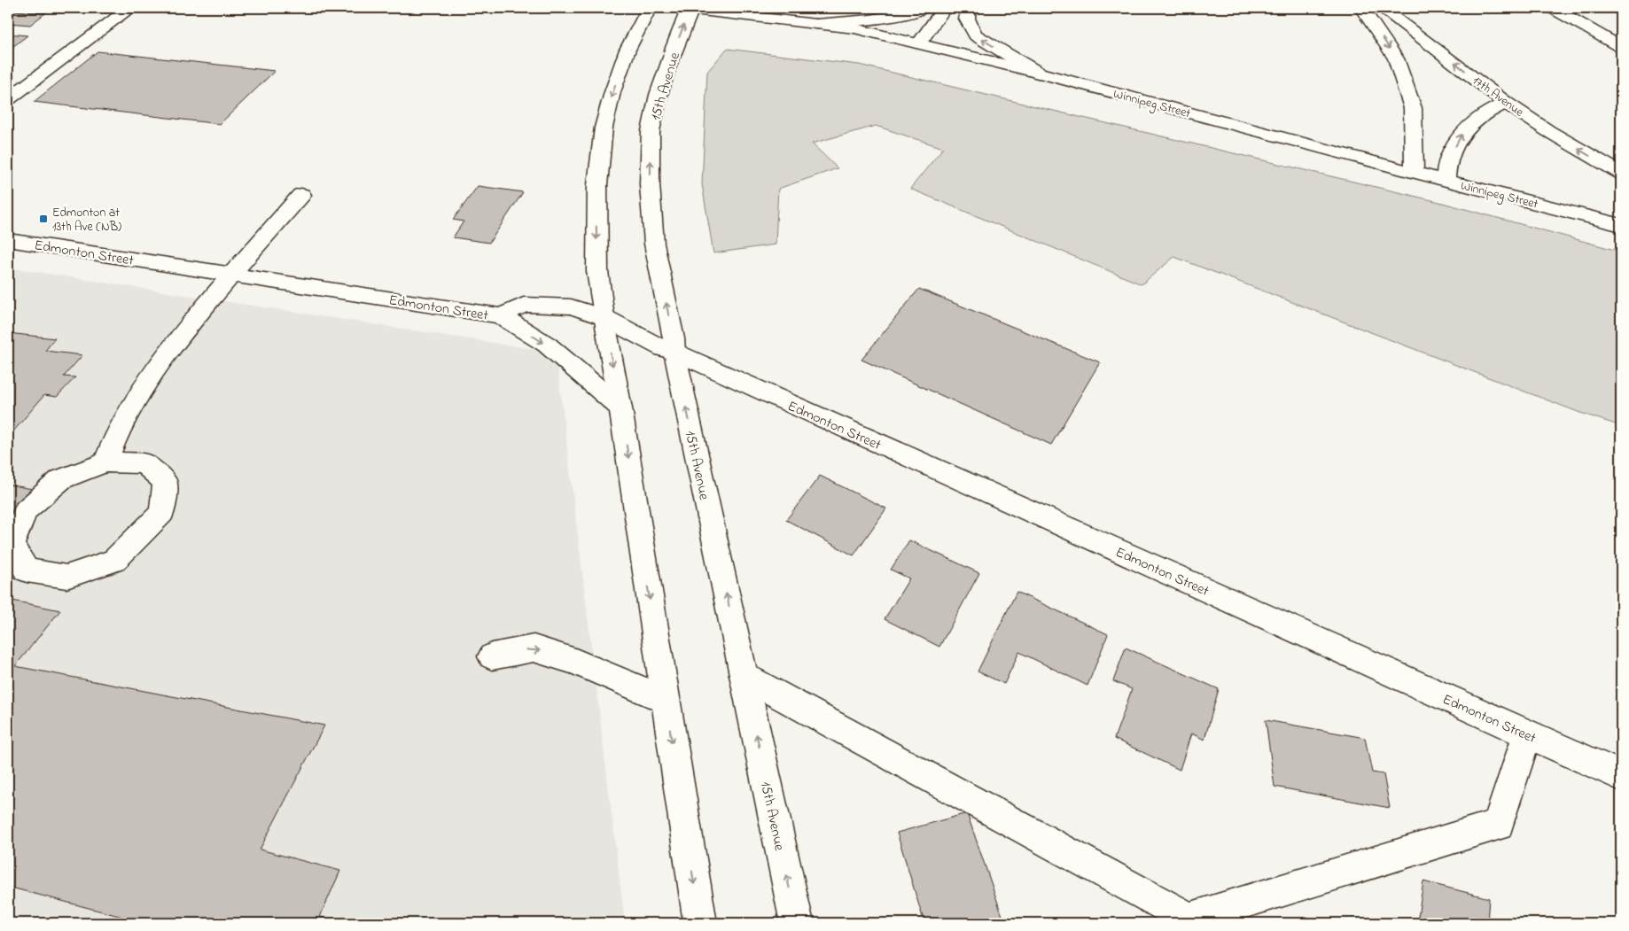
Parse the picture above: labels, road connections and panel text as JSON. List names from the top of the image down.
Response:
{
  "streets": {
    "street": [
      "15th Avenue",
      "17th Avenue",
      "Winnipeg Street",
      "Edmonton Street"
    ]
  },
  "crossings": [
    ["15th Avenue", "Edmonton Street"]
  ],
  "one_way": ["17th Avenue"],
  "places": {
    "transit": ["Edmonton at 13th Ave (NB)"]
  }
}
